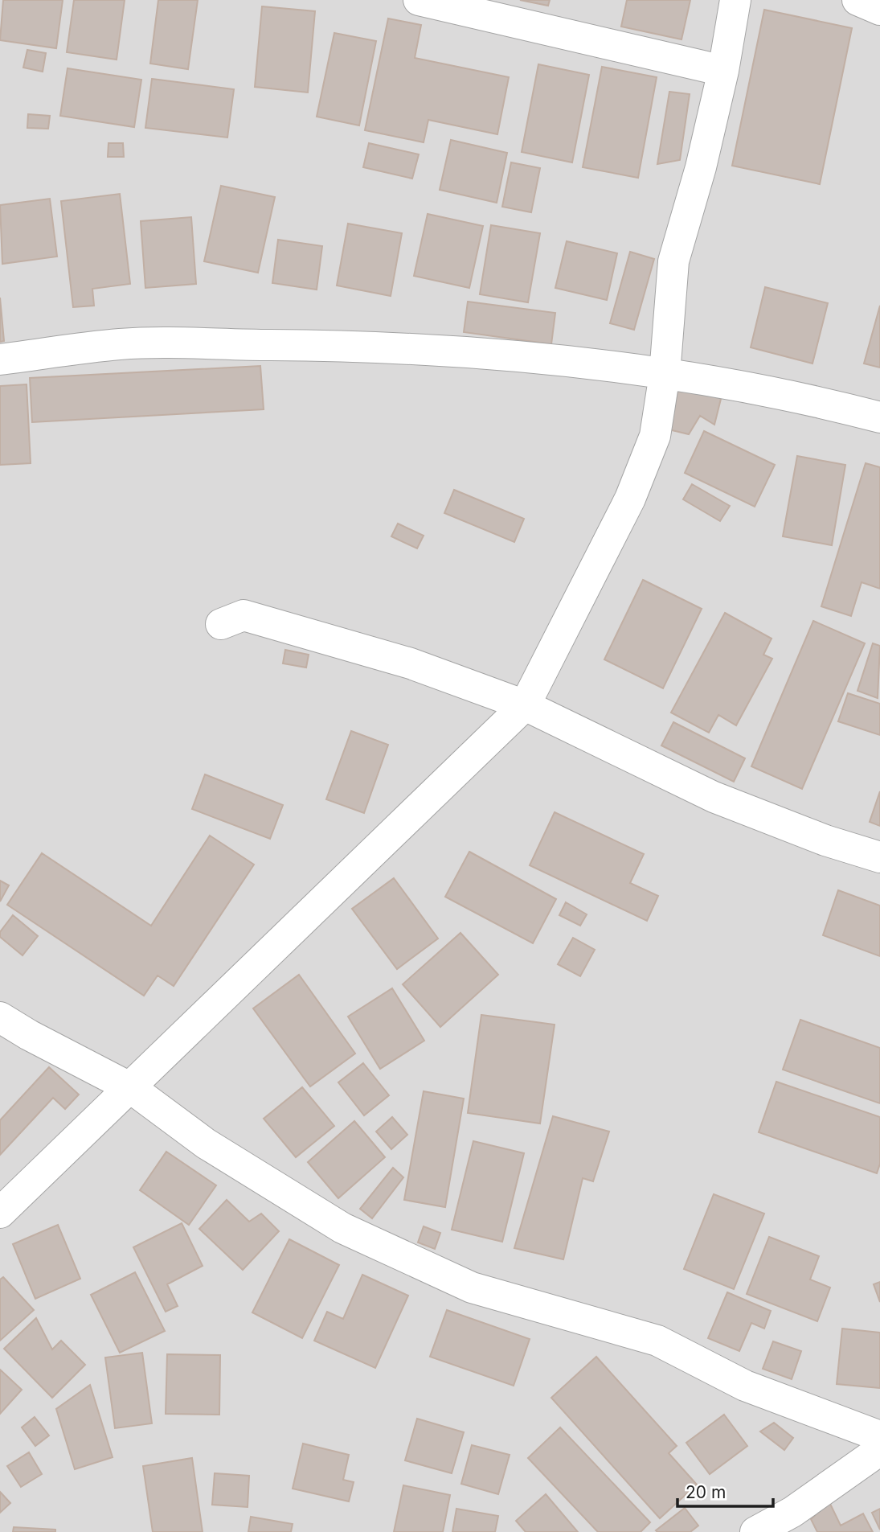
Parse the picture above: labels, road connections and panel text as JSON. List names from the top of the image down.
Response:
{
  "scale_bar": "20 m"
}
